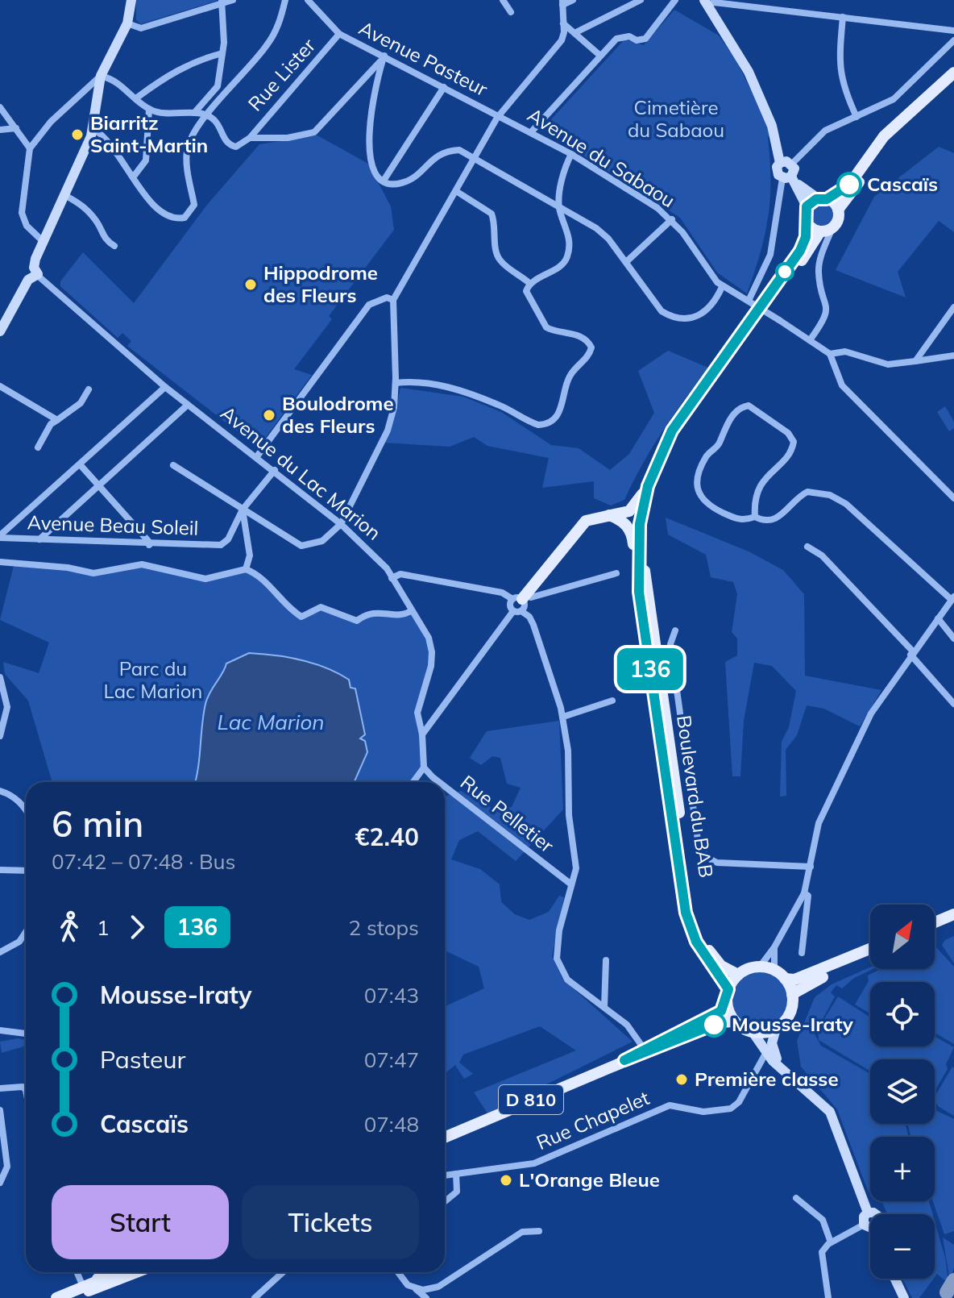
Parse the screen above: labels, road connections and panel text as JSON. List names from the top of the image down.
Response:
{
  "streets": {
    "main road": ["Boulevard du BAB", "D 810"],
    "street": [
      "Avenue Pasteur",
      "Rue Lister",
      "Avenue du Sabaou",
      "Avenue du Lac Marion",
      "Avenue Beau Soleil",
      "Rue Pelletier",
      "Rue Chapelet"
    ]
  },
  "crossings": [
    ["Avenue Pasteur", "Rue Lister"],
    ["Avenue Pasteur", "Avenue du Sabaou"],
    ["Avenue du Lac Marion", "Rue Pelletier"],
    ["Boulevard du BAB", "D 810"]
  ],
  "water": ["Lac Marion"],
  "parks": ["Cimetière du Sabaou", "Parc du Lac Marion"],
  "places": [
    "Biarritz Saint-Martin",
    "Cascaïs",
    "Hippodrome des Fleurs",
    "Boulodrome des Fleurs",
    "Mousse-Iraty",
    "Première classe",
    "L'Orange Bleue"
  ],
  "lines": ["bus line 136"],
  "north": "top right",
  "page": {
    "on_map": "136",
    "heading": ["6 min", "07:42 – 07:48 · Bus", "€2.40"],
    "legs": ["1", "136", "2 stops"],
    "map_buttons": ["+", "−"],
    "list": [
      {
        "name": "Mousse-Iraty",
        "value": "07:43"
      },
      {
        "name": "Pasteur",
        "value": "07:47"
      },
      {
        "name": "Cascaïs",
        "value": "07:48"
      }
    ],
    "buttons": ["Start", "Tickets"]
  }
}
